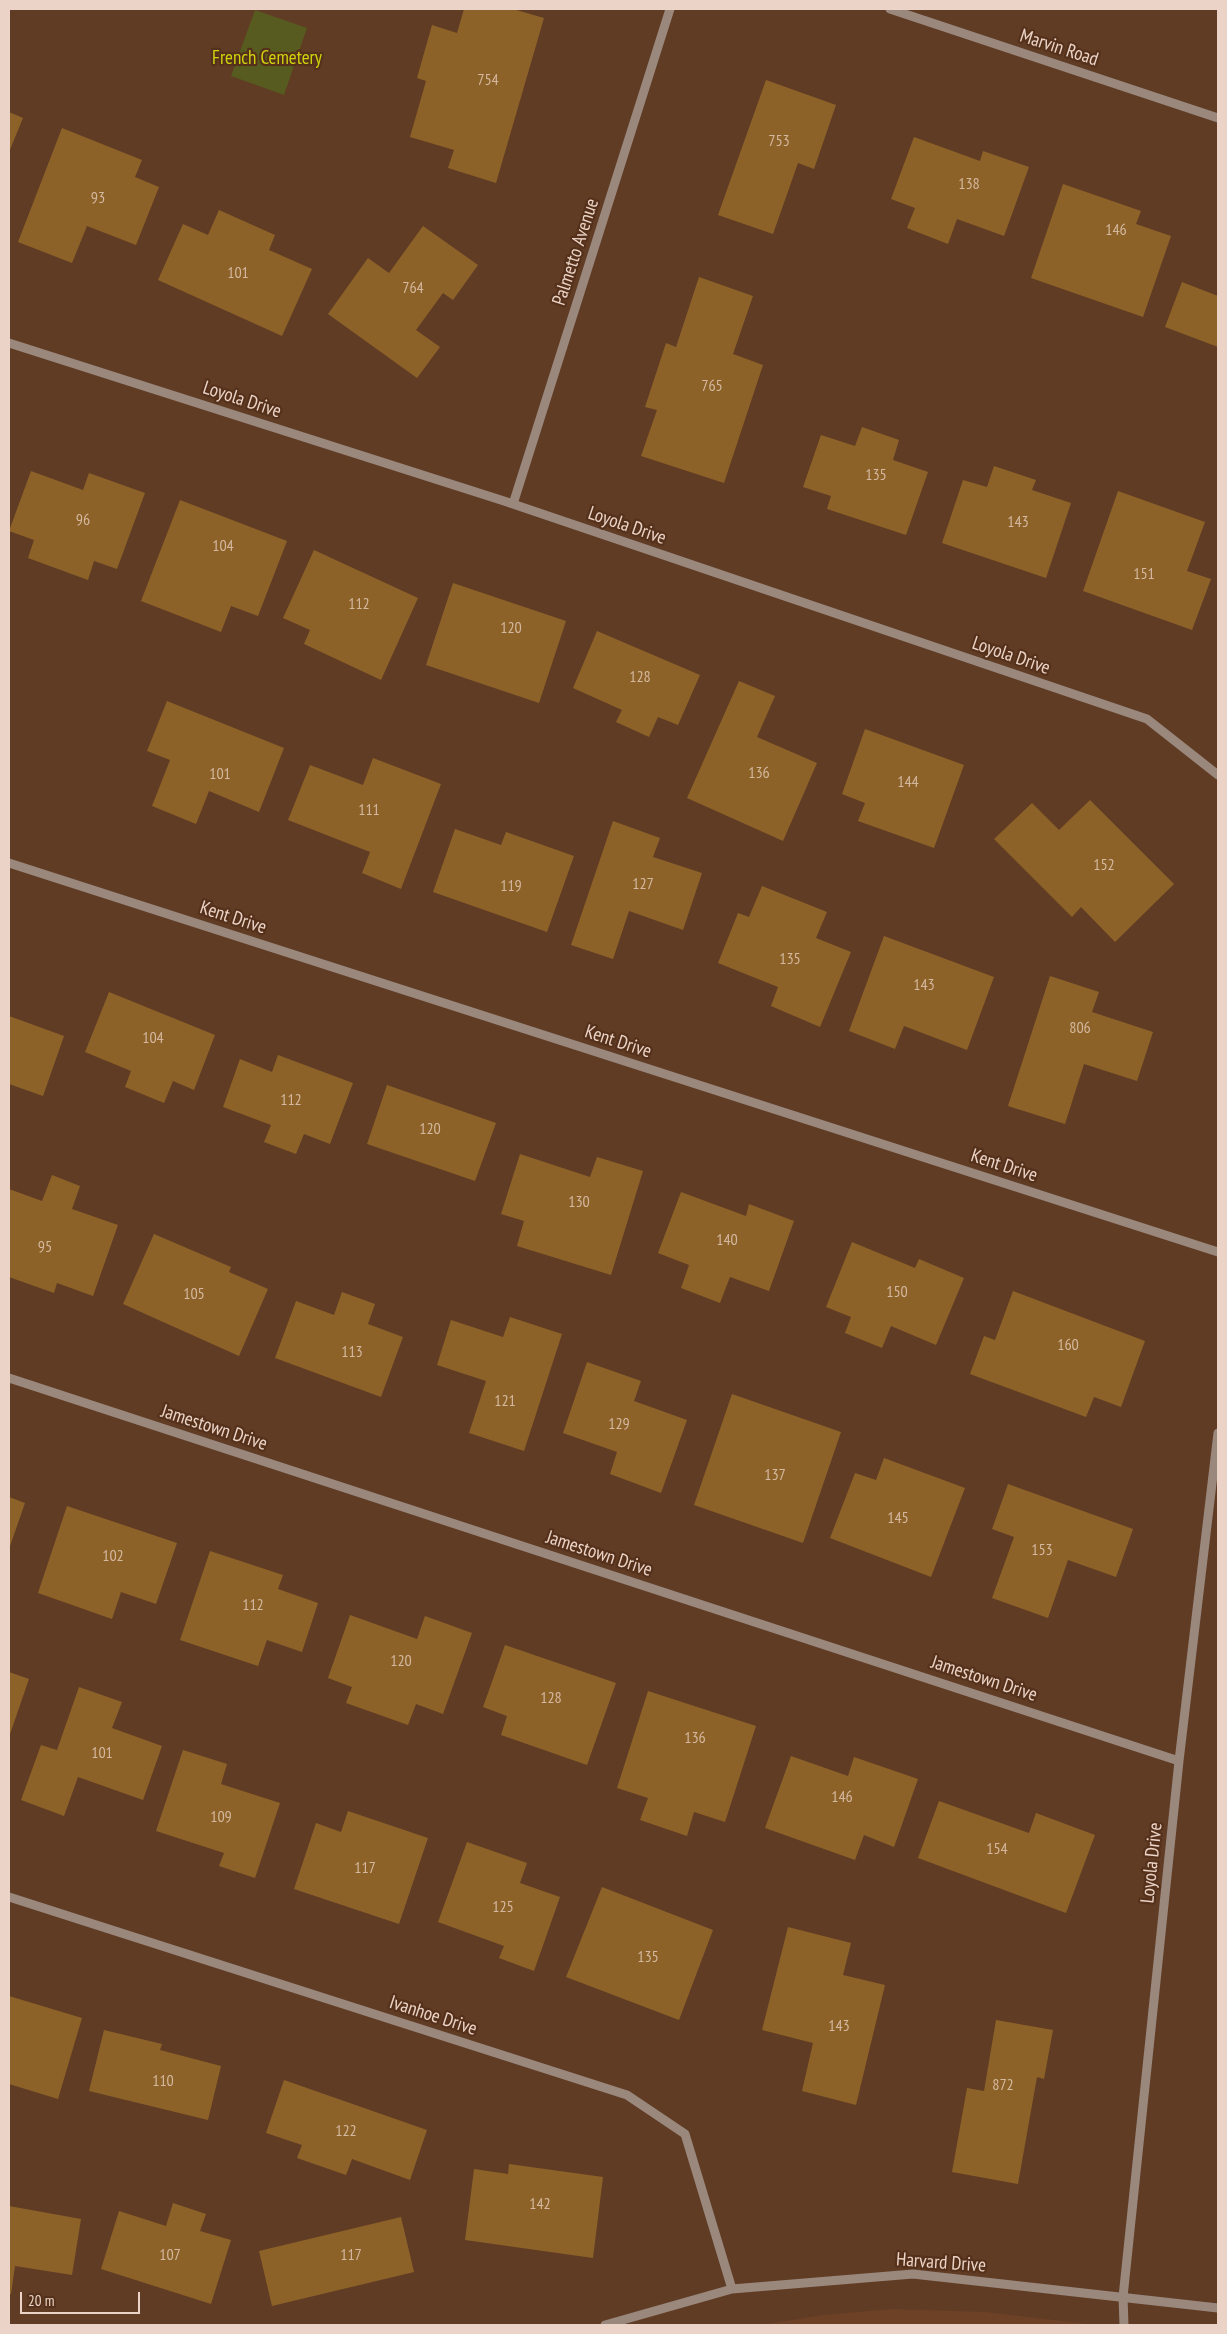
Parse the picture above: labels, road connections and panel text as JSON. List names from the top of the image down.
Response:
{
  "streets": {
    "street": [
      "Marvin Road",
      "Palmetto Avenue",
      "Loyola Drive",
      "Kent Drive",
      "Jamestown Drive",
      "Ivanhoe Drive",
      "Harvard Drive"
    ]
  },
  "crossings": [
    ["Palmetto Avenue", "Loyola Drive"],
    ["Loyola Drive", "Jamestown Drive"],
    ["Loyola Drive", "Harvard Drive"],
    ["Ivanhoe Drive", "Harvard Drive"]
  ],
  "parks": ["French Cemetery"],
  "house_numbers": [
    "754",
    "753",
    "138",
    "93",
    "146",
    "101",
    "764",
    "765",
    "135",
    "96",
    "143",
    "104",
    "151",
    "112",
    "120",
    "128",
    "136",
    "101",
    "144",
    "111",
    "152",
    "127",
    "119",
    "135",
    "143",
    "806",
    "104",
    "112",
    "120",
    "130",
    "140",
    "95",
    "150",
    "105",
    "160",
    "113",
    "121",
    "129",
    "137",
    "145",
    "153",
    "102",
    "112",
    "120",
    "128",
    "136",
    "101",
    "146",
    "109",
    "154",
    "117",
    "125",
    "135",
    "143",
    "110",
    "872",
    "122",
    "142",
    "107",
    "117"
  ],
  "scale_bar": "20 m"
}
